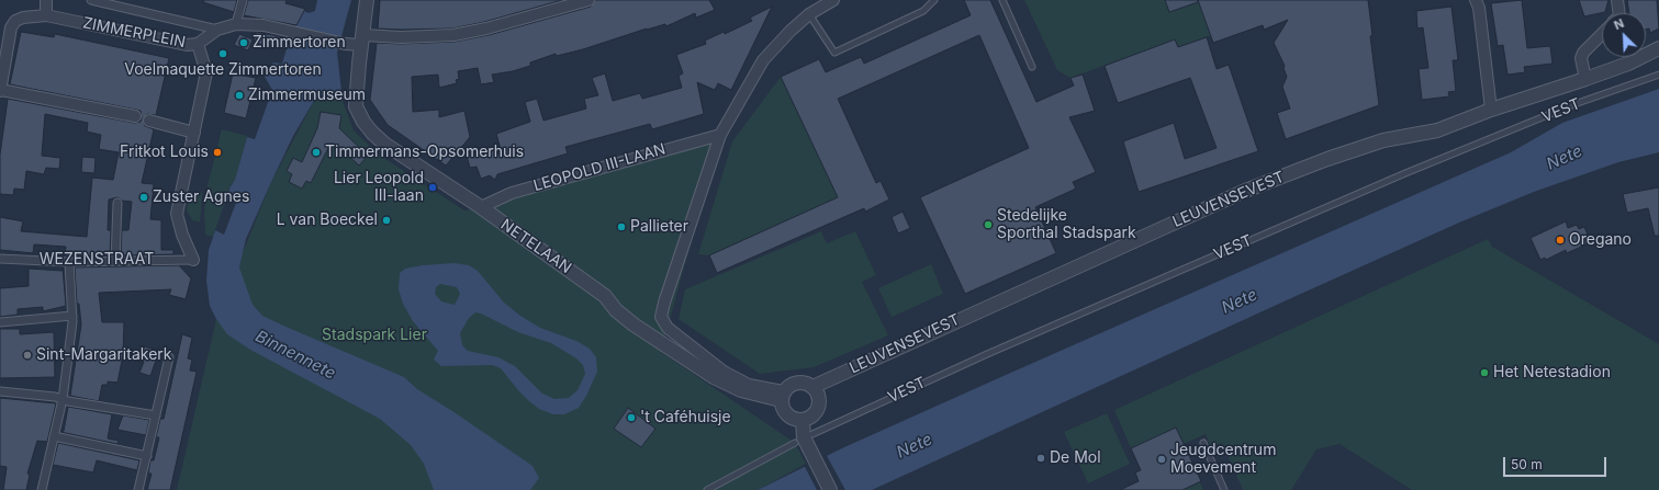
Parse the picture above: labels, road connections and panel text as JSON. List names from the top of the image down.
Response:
{
  "streets": {
    "street": [
      "ZIMMERPLEIN",
      "LEOPOLD III-LAAN",
      "LEUVENSEVEST",
      "NETELAAN",
      "WEZENSTRAAT"
    ],
    "lane": ["VEST"]
  },
  "crossings": [
    ["ZIMMERPLEIN", "NETELAAN"],
    ["LEOPOLD III-LAAN", "NETELAAN"],
    ["LEUVENSEVEST", "NETELAAN"]
  ],
  "water": ["Nete", "Binnennete"],
  "parks": ["Stadspark Lier"],
  "places": [
    "Zimmertoren",
    "Voelmaquette Zimmertoren",
    "Zimmermuseum",
    "Fritkot Louis",
    "Timmermans-Opsomerhuis",
    "Lier Leopold III-laan",
    "Zuster Agnes",
    "L van Boeckel",
    "Stedelijke Sporthal Stadspark",
    "Pallieter",
    "Oregano",
    "Sint-Margaritakerk",
    "Het Netestadion",
    "'t Caféhuisje",
    "De Mol",
    "Jeugdcentrum Moevement"
  ],
  "scale_bar": "50 m",
  "north": "top left"
}
